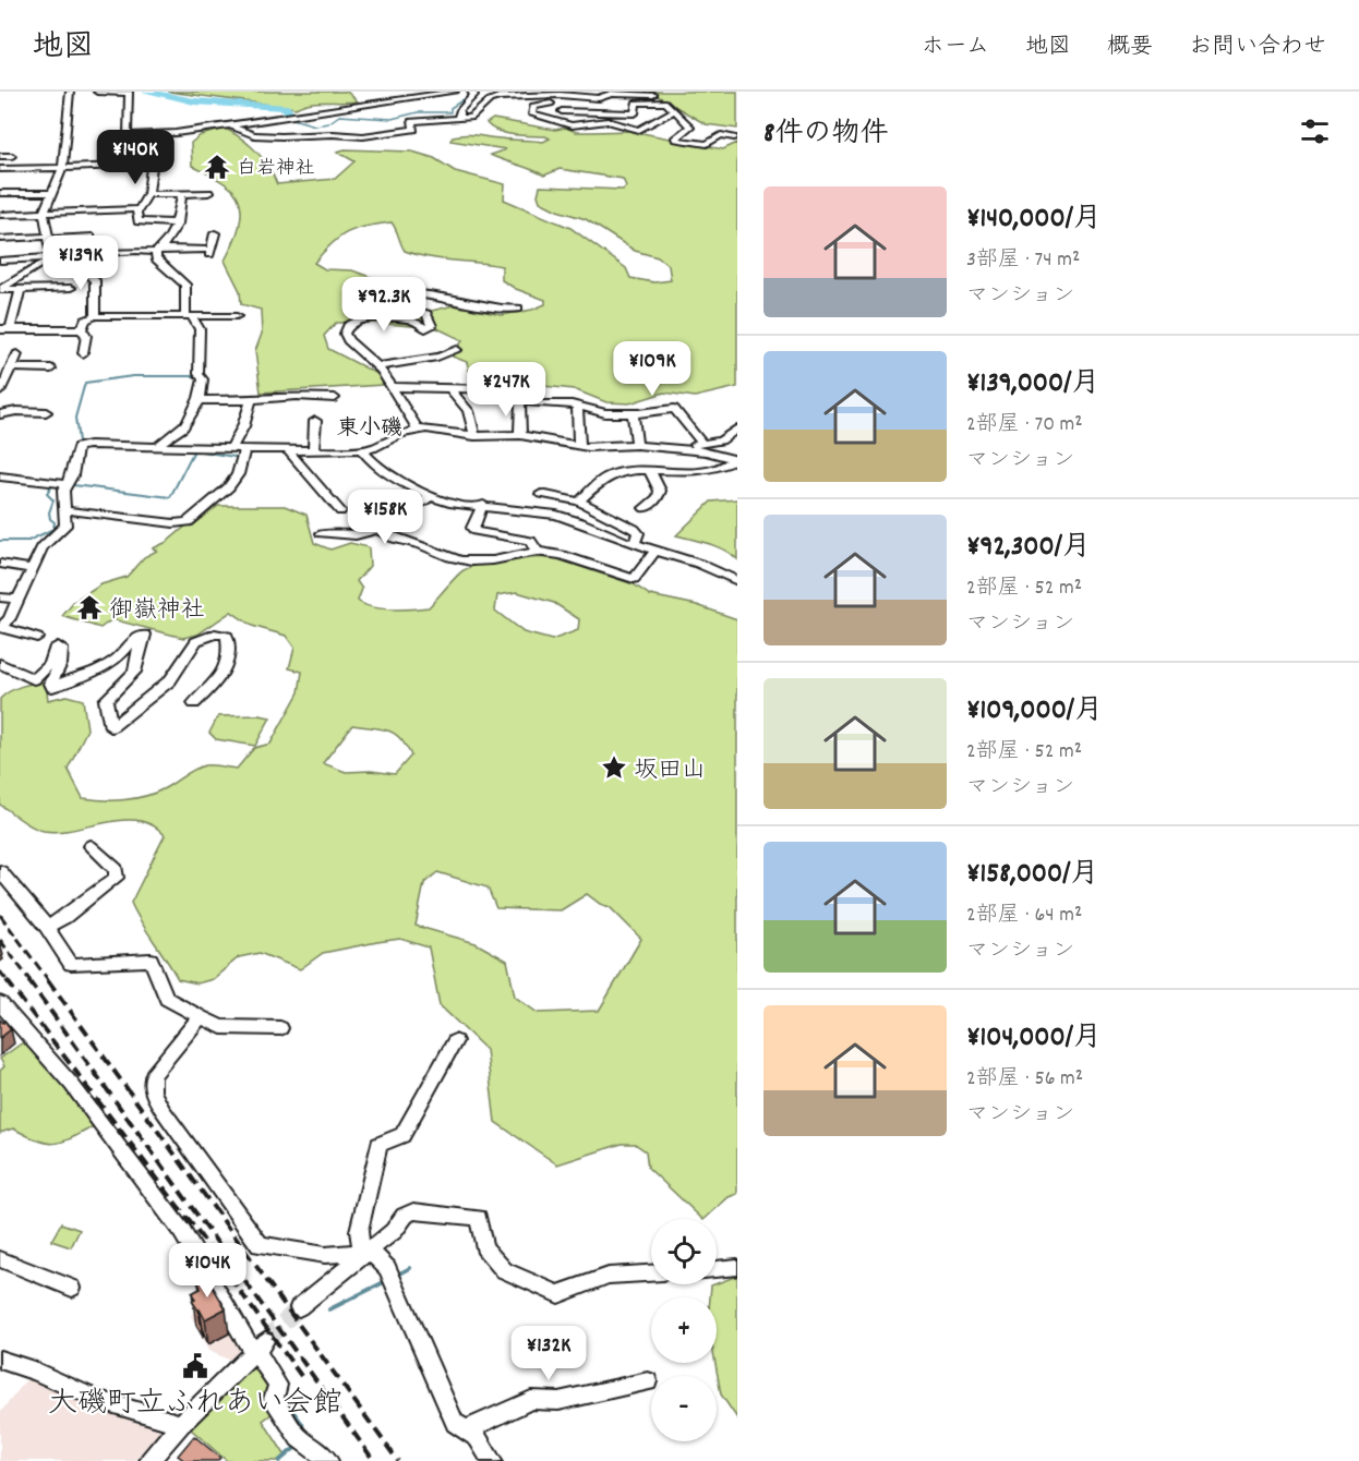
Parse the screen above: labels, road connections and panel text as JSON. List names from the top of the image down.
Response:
{
  "districts": ["東小磯"],
  "places": {
    "temple": ["白岩神社", "御嶽神社"],
    "place": ["坂田山"],
    "public building": ["大磯町立ふれあい会館"]
  },
  "page": {
    "header": "地図",
    "nav": [
      "ホーム",
      "地図",
      "概要",
      "お問い合わせ"
    ],
    "heading": "8件の物件",
    "price": [
      "¥140K",
      "¥139K",
      "¥92.3K",
      "¥109K",
      "¥247K",
      "¥158K",
      "¥104K",
      "¥132K"
    ],
    "list": [
      {
        "name": "¥140,000/月",
        "note": "3部屋 · 74 m² · マンション"
      },
      {
        "name": "¥139,000/月",
        "note": "2部屋 · 70 m² · マンション"
      },
      {
        "name": "¥92,300/月",
        "note": "2部屋 · 52 m² · マンション"
      },
      {
        "name": "¥109,000/月",
        "note": "2部屋 · 52 m² · マンション"
      },
      {
        "name": "¥158,000/月",
        "note": "2部屋 · 64 m² · マンション"
      },
      {
        "name": "¥104,000/月",
        "note": "2部屋 · 56 m² · マンション"
      }
    ],
    "map_buttons": ["+", "−"]
  }
}
